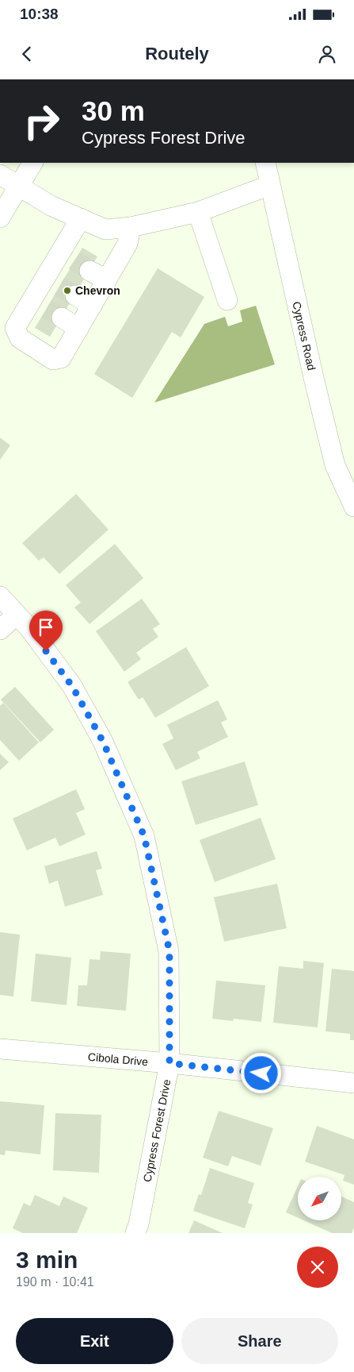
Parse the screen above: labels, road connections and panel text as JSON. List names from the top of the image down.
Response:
{
  "streets": {
    "street": ["Cypress Road", "Cibola Drive", "Cypress Forest Drive"]
  },
  "crossings": [
    ["Cibola Drive", "Cypress Forest Drive"]
  ],
  "places": ["Chevron"],
  "north": "bottom left",
  "page": {
    "status": "10:38",
    "header": "Routely",
    "turn": ["30 m", "Cypress Forest Drive"],
    "heading": ["3 min", "190 m · 10:41"],
    "buttons": ["Exit", "Share"]
  }
}
